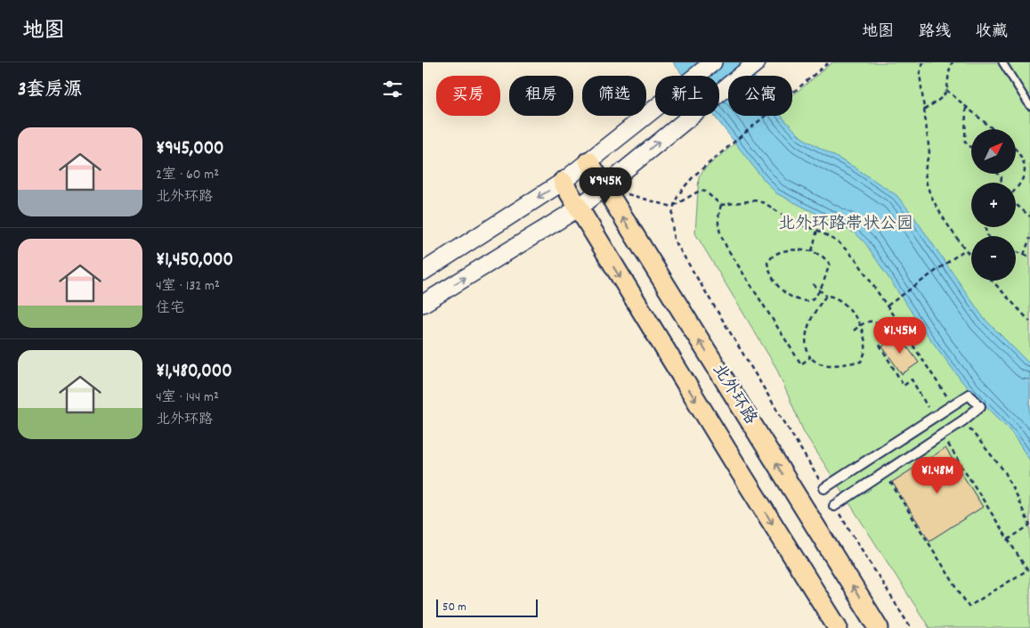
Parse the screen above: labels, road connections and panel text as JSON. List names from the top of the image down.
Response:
{
  "streets": {
    "main road": ["北外环路"]
  },
  "parks": ["北外环路带状公园"],
  "scale_bar": "50 m",
  "north": "top right",
  "page": {
    "header": "地图",
    "nav": ["地图", "路线", "收藏"],
    "heading": "3套房源",
    "chip": [
      "买房",
      "租房",
      "筛选",
      "新上",
      "公寓"
    ],
    "list": [
      {
        "name": "¥945,000",
        "note": "2室 · 60 m² · 北外环路"
      },
      {
        "name": "¥1,450,000",
        "note": "4室 · 132 m² · 住宅"
      },
      {
        "name": "¥1,480,000",
        "note": "4室 · 144 m² · 北外环路"
      }
    ],
    "map_buttons": ["+", "−"],
    "price": ["¥945K", "¥1.45M", "¥1.48M"],
    "scale": "50 m"
  }
}
